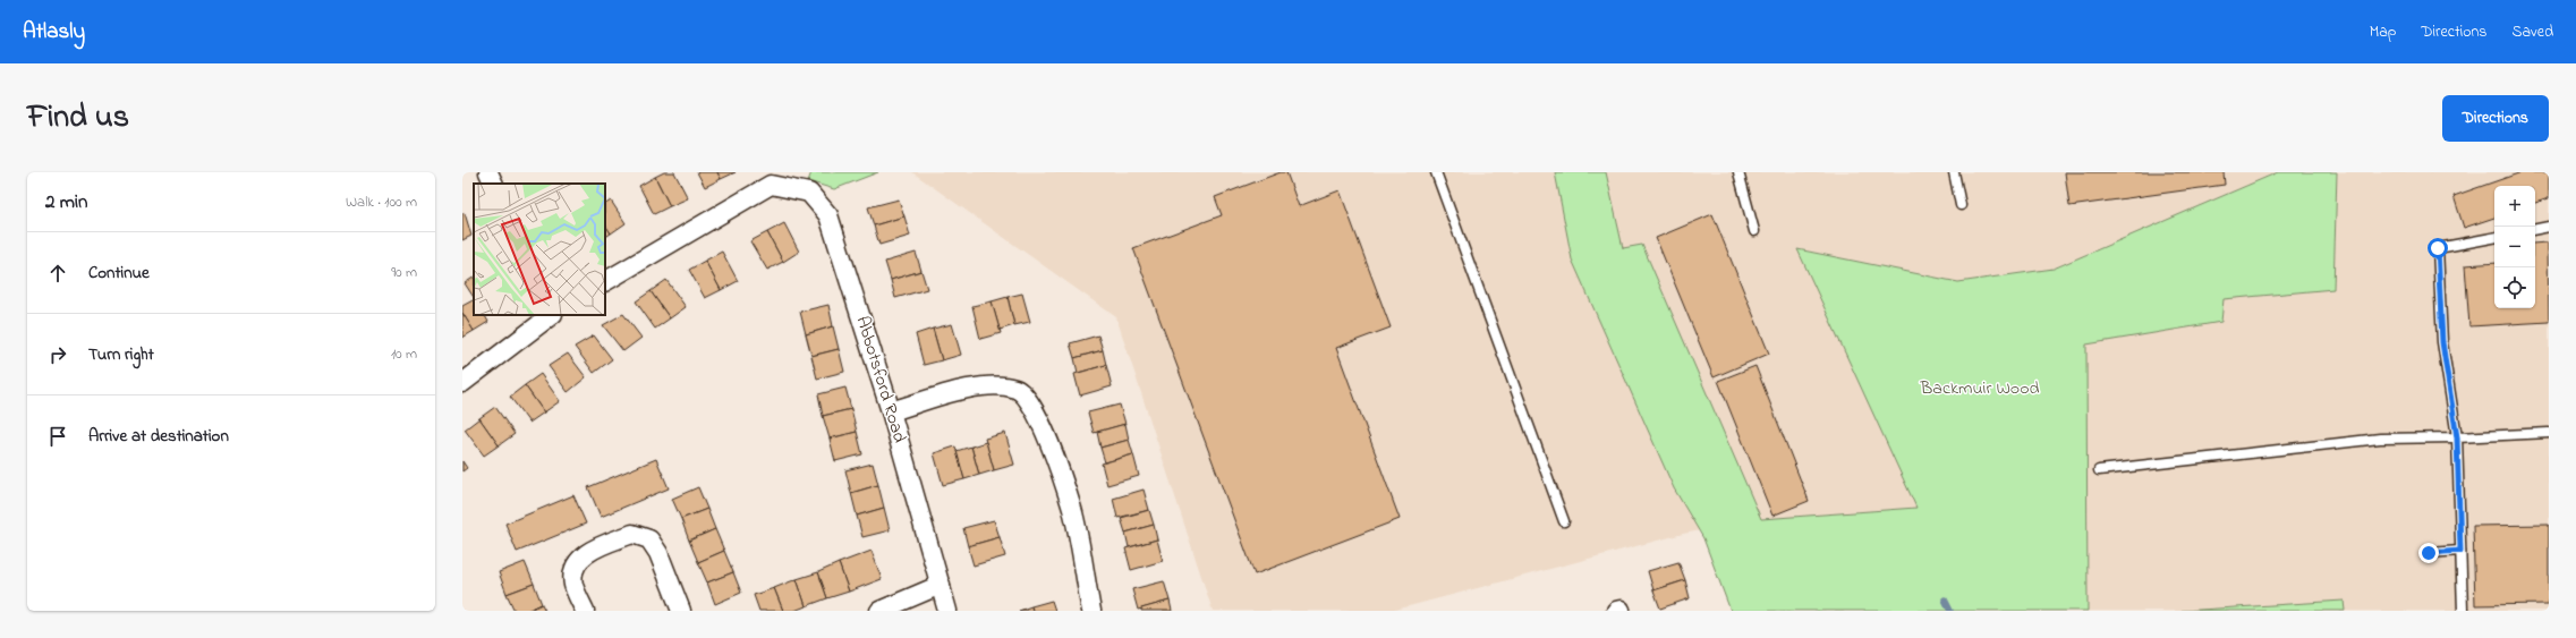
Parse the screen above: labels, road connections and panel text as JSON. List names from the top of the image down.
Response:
{
  "streets": {
    "street": ["Abbotsford Road"]
  },
  "parks": ["Backmuir Wood"],
  "page": {
    "header": "Atlasly",
    "nav": ["Map", "Directions", "Saved"],
    "title": "Find us",
    "buttons": "Directions",
    "heading": ["2 min", "Walk · 100 m"],
    "map_buttons": ["+", "−"],
    "list": [
      ["Continue", "90 m"],
      ["Turn right", "10 m"],
      "Arrive at destination"
    ]
  }
}
